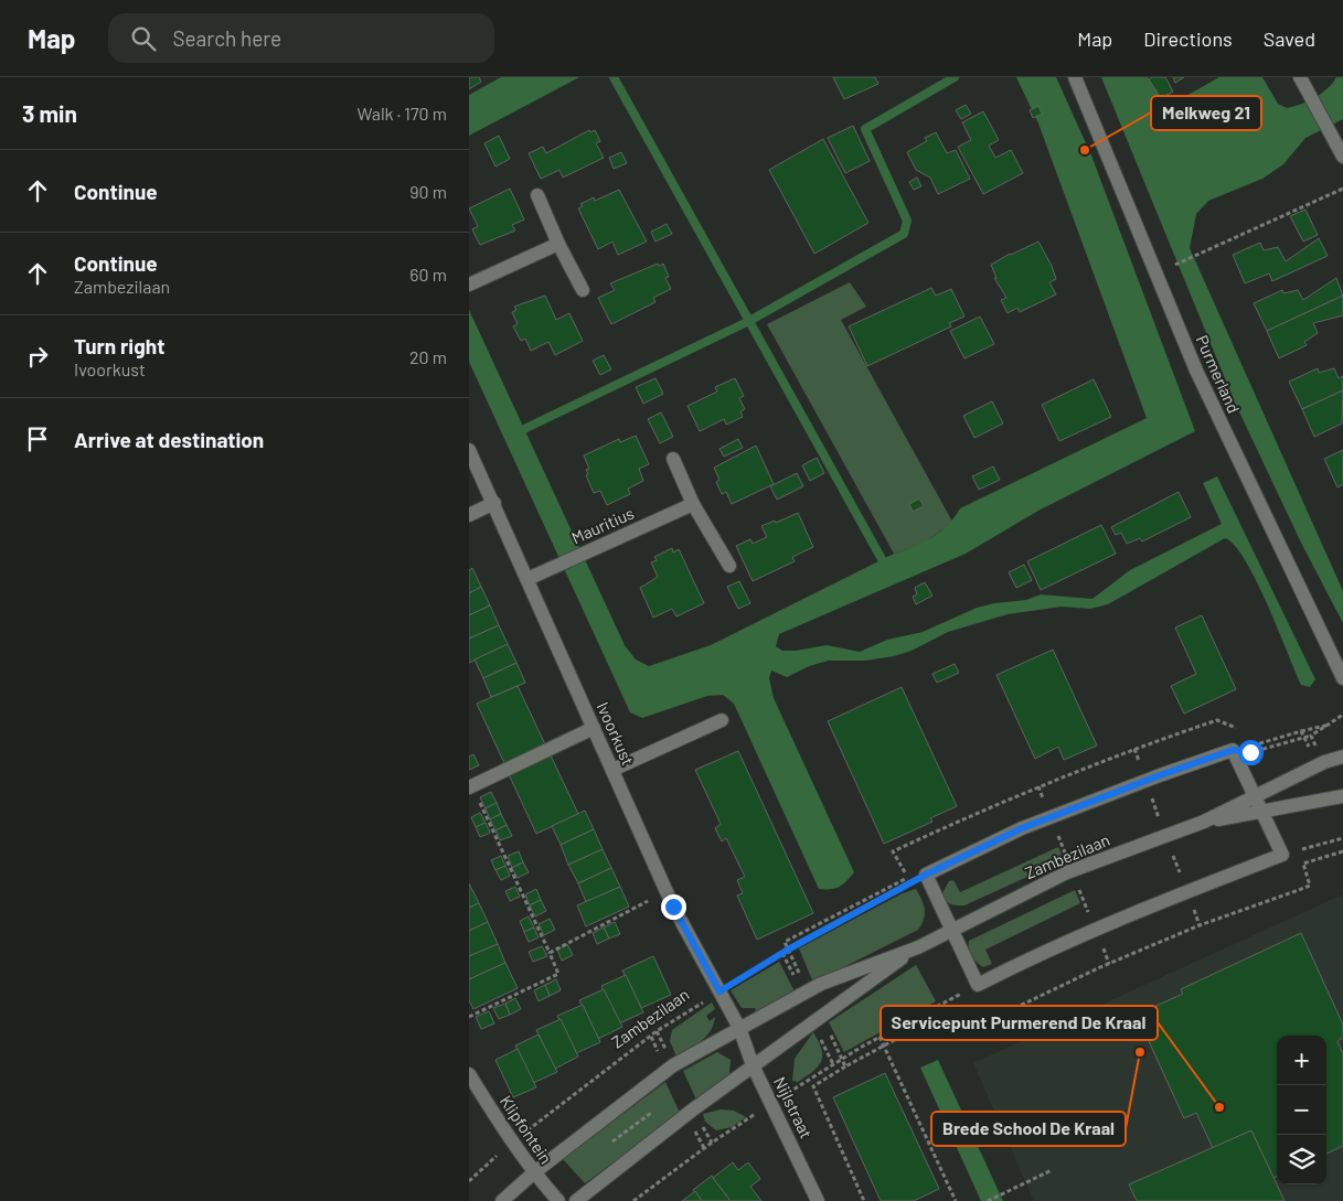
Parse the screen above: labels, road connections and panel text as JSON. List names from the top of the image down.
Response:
{
  "streets": {
    "street": [
      "Purmerland",
      "Mauritius",
      "Ivoorkust",
      "Zambezilaan",
      "Nijlstraat",
      "Klipfontein"
    ]
  },
  "crossings": [
    ["Mauritius", "Ivoorkust"],
    ["Ivoorkust", "Zambezilaan"],
    ["Ivoorkust", "Nijlstraat"],
    ["Zambezilaan", "Nijlstraat"],
    ["Zambezilaan", "Klipfontein"]
  ],
  "places": ["Melkweg 21", "Brede School De Kraal", "Servicepunt Purmerend De Kraal"],
  "page": {
    "header": "Map",
    "search": "Search here",
    "nav": ["Map", "Directions", "Saved"],
    "heading": ["3 min", "Walk · 170 m"],
    "list": [
      ["Continue", "90 m"],
      ["Continue", "Zambezilaan", "60 m"],
      ["Turn right", "Ivoorkust", "20 m"],
      "Arrive at destination"
    ],
    "map_buttons": ["+", "−"]
  }
}
